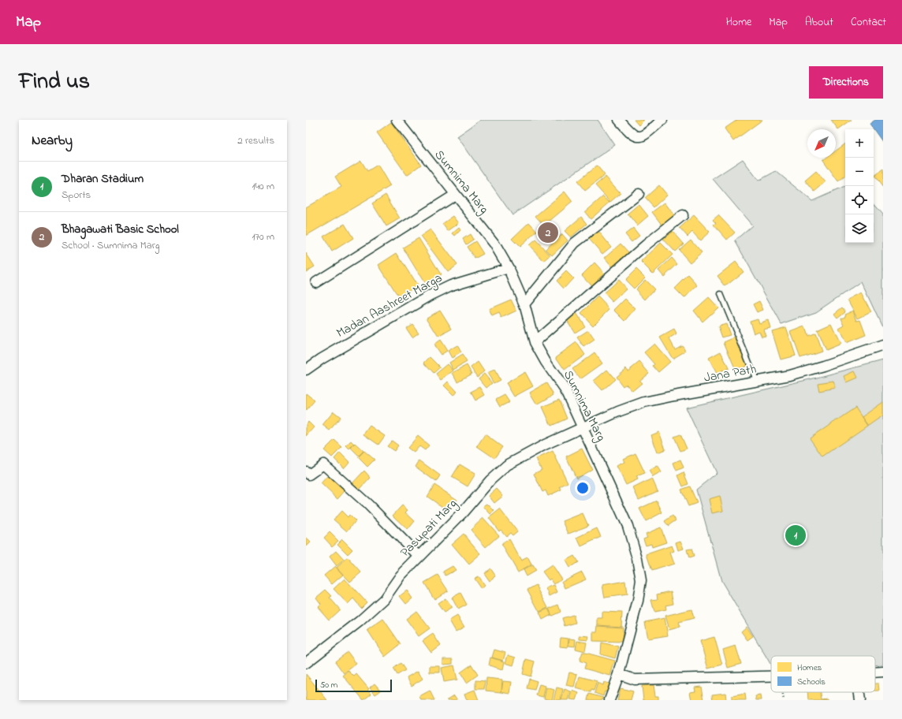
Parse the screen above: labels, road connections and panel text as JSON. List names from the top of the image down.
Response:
{
  "streets": {
    "street": [
      "Sumnima Marg",
      "Madan Aashreet Marga",
      "Jana Path",
      "Pasupati Marg"
    ]
  },
  "crossings": [
    ["Sumnima Marg", "Madan Aashreet Marga"],
    ["Sumnima Marg", "Jana Path"],
    ["Sumnima Marg", "Pasupati Marg"],
    ["Jana Path", "Pasupati Marg"]
  ],
  "legend": ["Homes", "Schools"],
  "scale_bar": "50 m",
  "north": "bottom left",
  "page": {
    "header": "Map",
    "nav": [
      "Home",
      "Map",
      "About",
      "Contact"
    ],
    "title": "Find us",
    "buttons": "Directions",
    "heading": ["Nearby", "2 results"],
    "map_buttons": ["+", "−"],
    "list": [
      {
        "mark": "1",
        "name": "Dharan Stadium",
        "note": "Sports",
        "value": "140 m"
      },
      {
        "mark": "2",
        "name": "Bhagawati Basic School",
        "note": "School · Sumnima Marg",
        "value": "170 m"
      }
    ],
    "pins": ["2", "1"],
    "scale": "50 m"
  }
}
